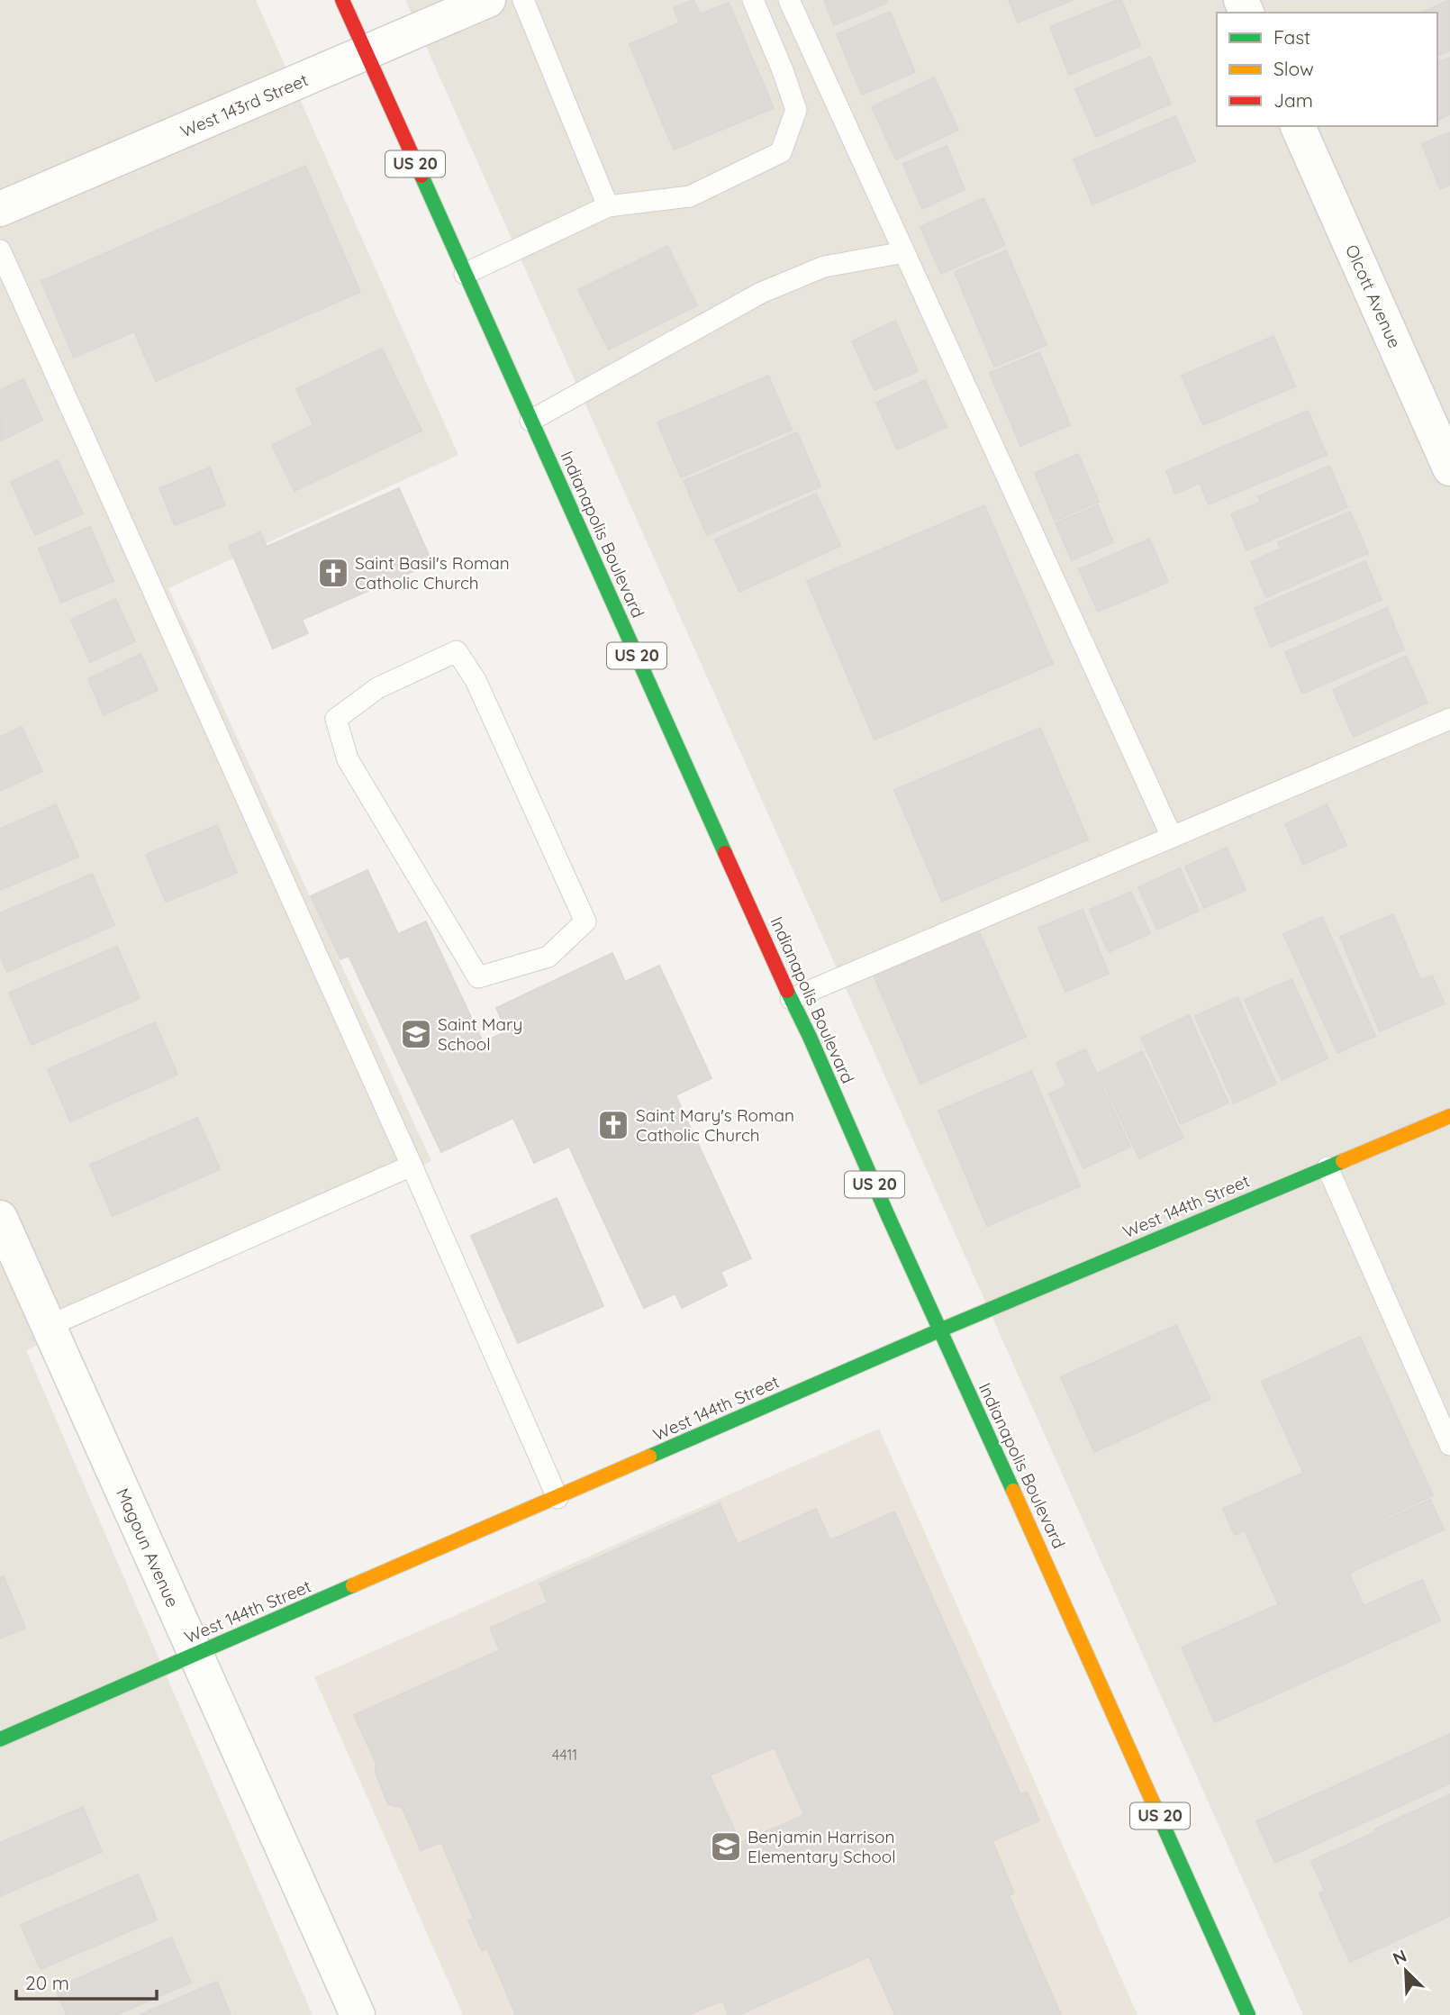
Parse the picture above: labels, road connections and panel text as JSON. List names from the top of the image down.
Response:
{
  "streets": {
    "main road": ["US 20", "Indianapolis Boulevard", "West 144th Street"],
    "street": ["West 143rd Street", "Olcott Avenue", "Magoun Avenue"]
  },
  "crossings": [
    ["West 143rd Street", "Indianapolis Boulevard"],
    ["Indianapolis Boulevard", "West 144th Street"],
    ["West 144th Street", "Magoun Avenue"]
  ],
  "places": {
    "church": ["Saint Basil's Roman Catholic Church", "Saint Mary's Roman Catholic Church"],
    "school or university": ["Saint Mary School", "Benjamin Harrison Elementary School"]
  },
  "house_numbers": ["4411"],
  "legend": ["Fast", "Slow", "Jam"],
  "scale_bar": "20 m",
  "north": "top left"
}
